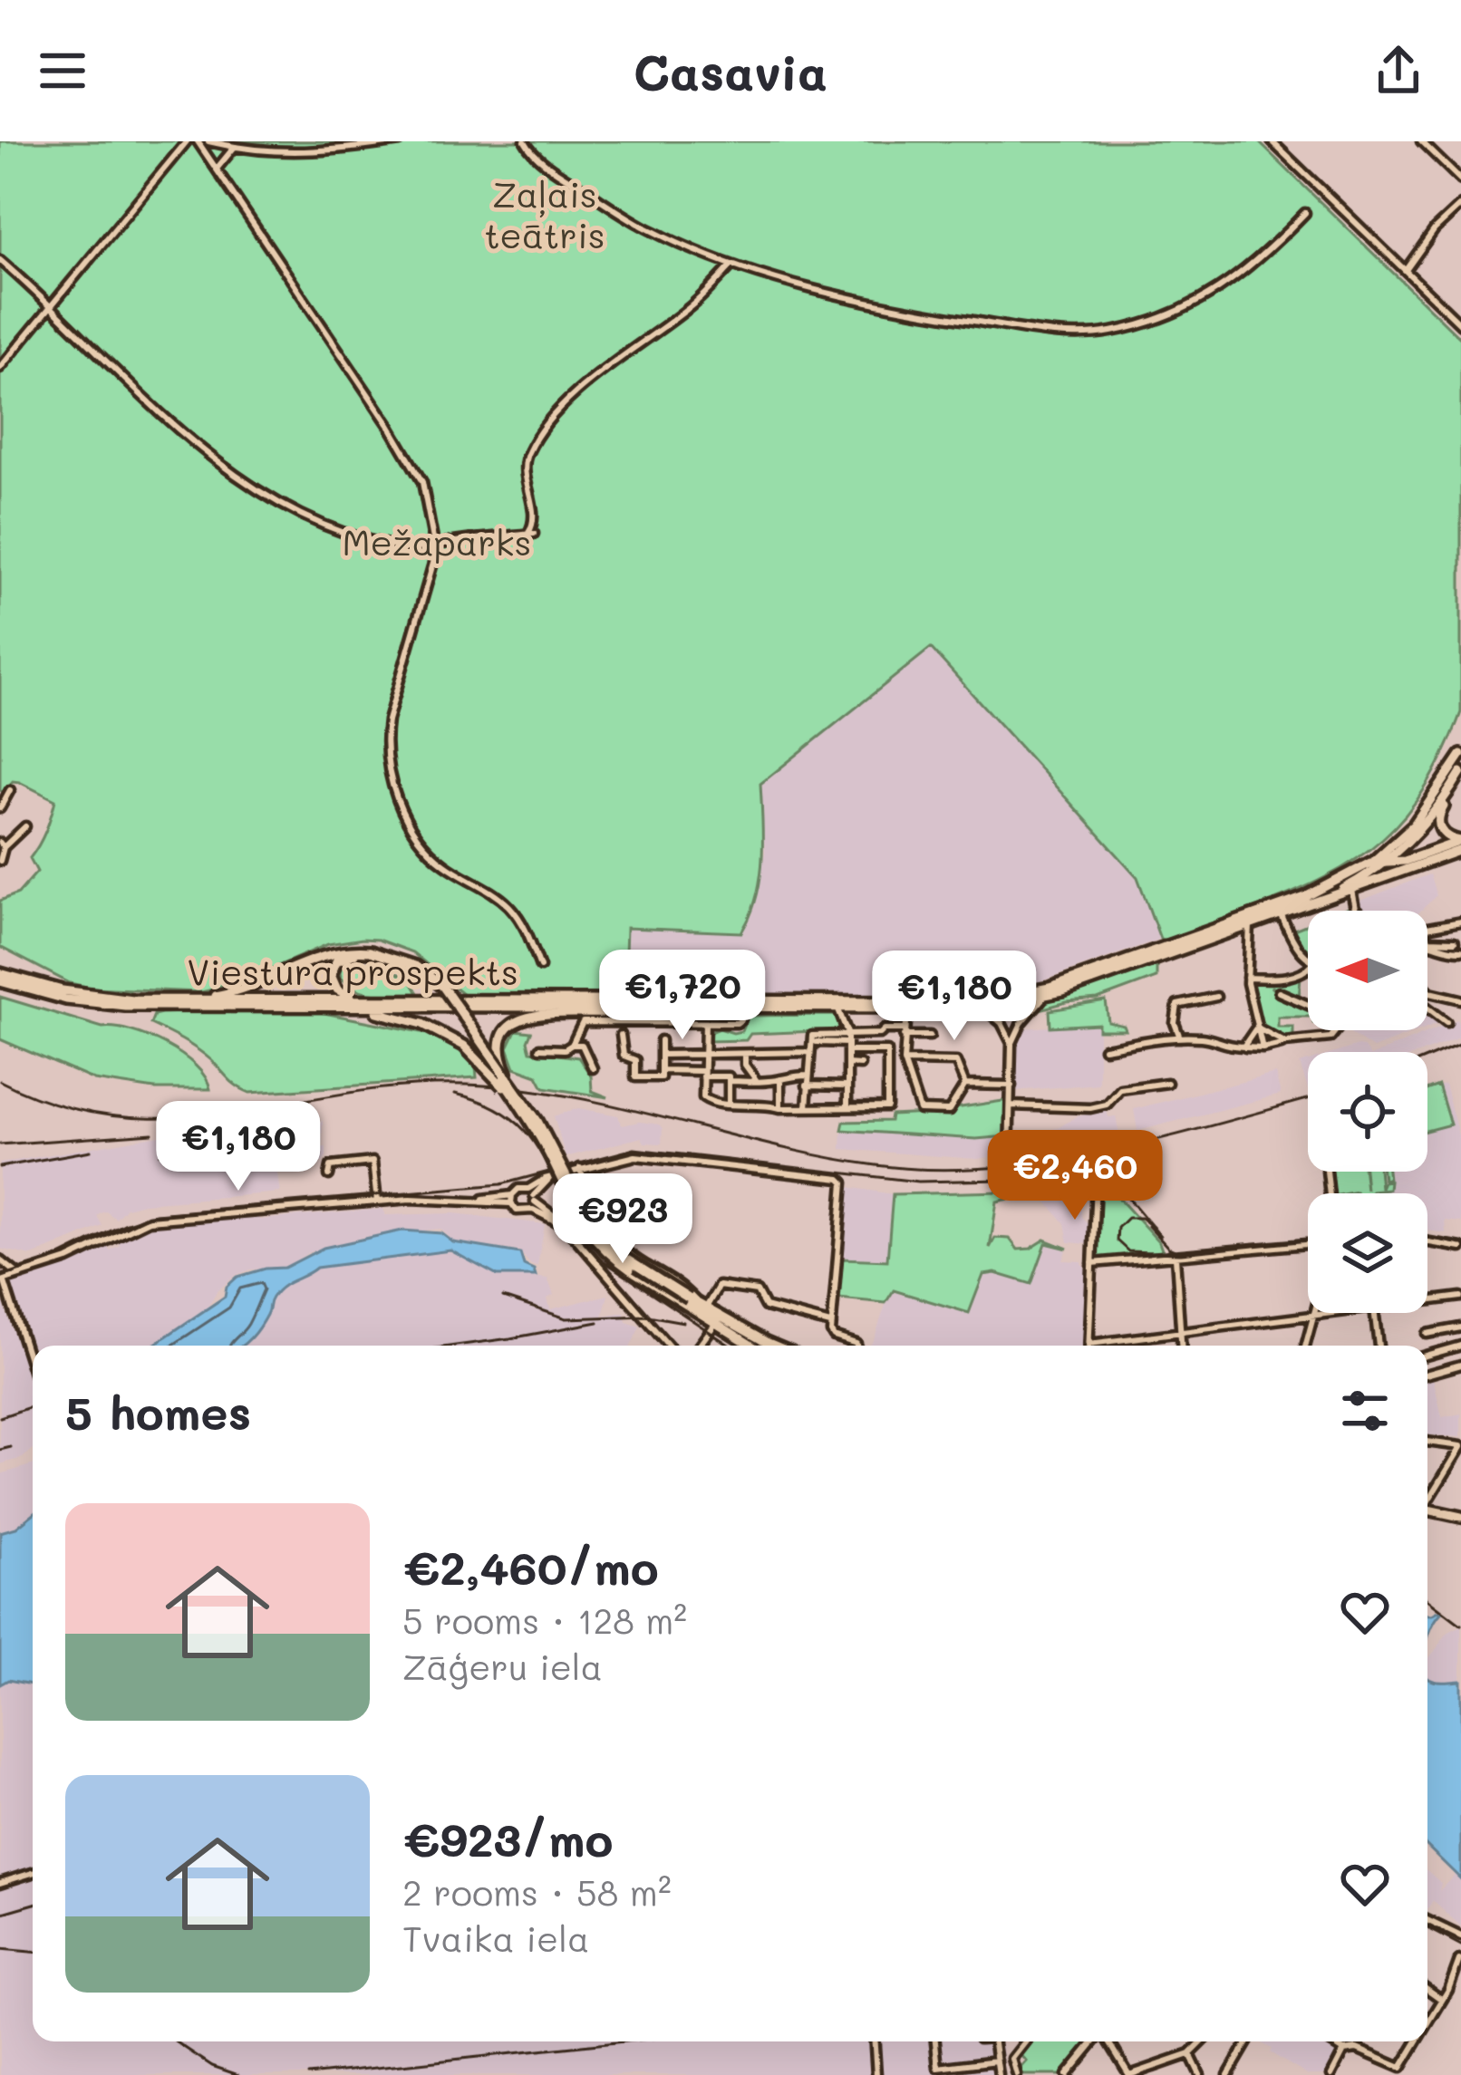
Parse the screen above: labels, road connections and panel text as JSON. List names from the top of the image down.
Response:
{
  "streets": {
    "main road": ["Viestura prospekts"]
  },
  "parks": ["Zaļais teātris", "Mežaparks"],
  "north": "left",
  "page": {
    "header": "Casavia",
    "price": [
      "€1,720",
      "€1,180",
      "€1,180",
      "€2,460",
      "€923"
    ],
    "heading": "5 homes",
    "list": [
      {
        "name": "€2,460/mo",
        "note": "5 rooms · 128 m² · Zāģeru iela"
      },
      {
        "name": "€923/mo",
        "note": "2 rooms · 58 m² · Tvaika iela"
      }
    ]
  }
}
